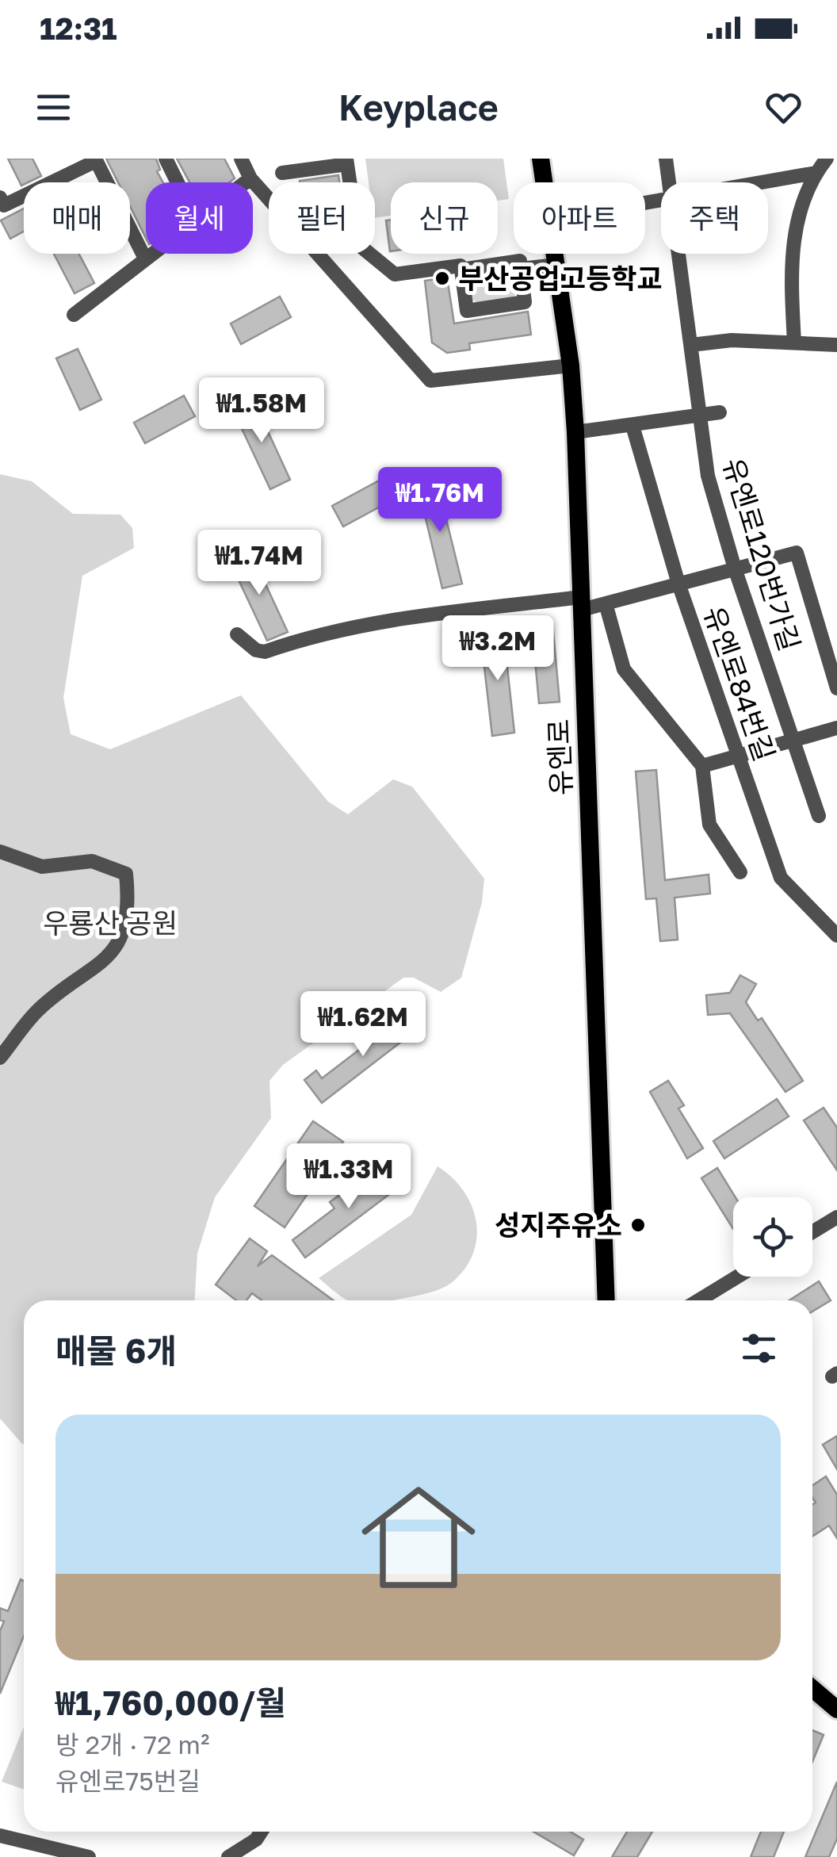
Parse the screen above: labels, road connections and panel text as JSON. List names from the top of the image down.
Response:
{
  "streets": {
    "main road": ["유엔로"],
    "street": ["유엔로120번가길", "유엔로84번길"]
  },
  "parks": ["우룡산 공원"],
  "places": ["부산공업고등학교", "성지주유소"],
  "page": {
    "status": "12:31",
    "header": "Keyplace",
    "chip": [
      "매매",
      "월세",
      "필터",
      "신규",
      "아파트",
      "주택"
    ],
    "price": [
      "₩1.58M",
      "₩1.76M",
      "₩1.74M",
      "₩3.2M",
      "₩1.62M",
      "₩1.33M"
    ],
    "heading": "매물 6개",
    "list": [
      {
        "name": "₩1,760,000/월",
        "note": "방 2개 · 72 m² · 유엔로75번길"
      }
    ]
  }
}
